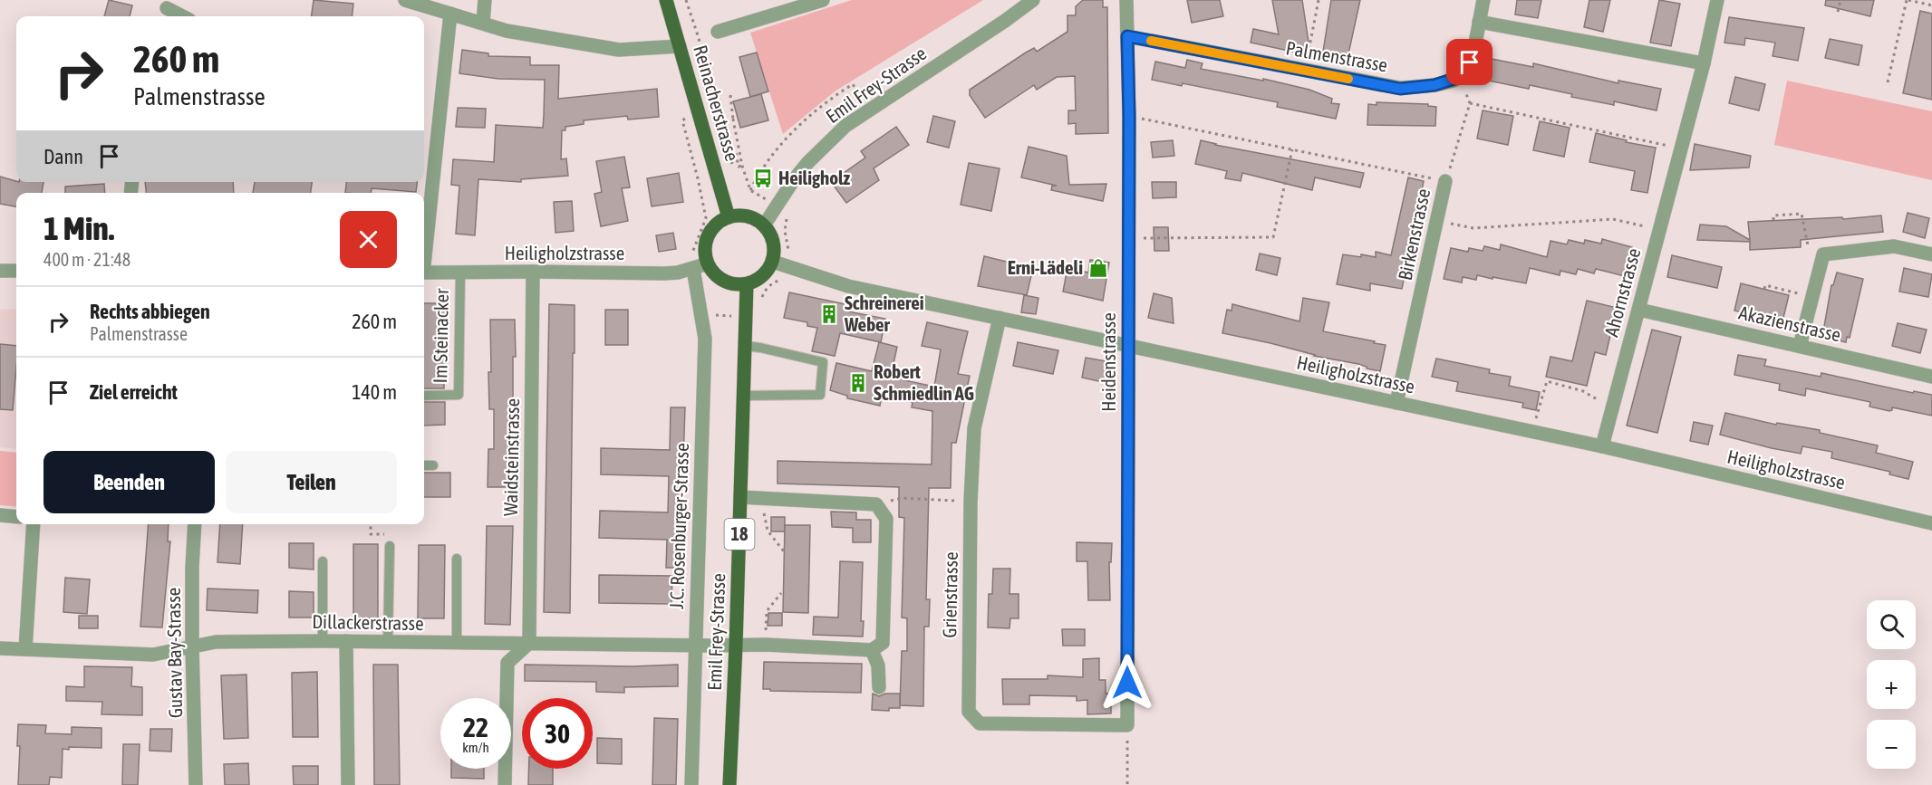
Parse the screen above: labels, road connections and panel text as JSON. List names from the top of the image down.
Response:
{
  "streets": {
    "main road": ["Emil Frey-Strasse", "Reinacherstrasse", "18"],
    "street": [
      "Palmenstrasse",
      "Birkenstrasse",
      "Heiligholzstrasse",
      "Ahornstrasse",
      "Akazienstrasse",
      "Heidenstrasse",
      "Waidsteinstrasse",
      "J.C. Rosenburger-Strasse",
      "Grienstrasse",
      "Dillackerstrasse",
      "Gustav Bay-Strasse"
    ],
    "lane": ["Im Steinacker"]
  },
  "crossings": [
    ["Palmenstrasse", "Heidenstrasse"],
    ["Emil Frey-Strasse", "Reinacherstrasse"],
    ["Emil Frey-Strasse", "Heiligholzstrasse"],
    ["Emil Frey-Strasse", "Dillackerstrasse"],
    ["Reinacherstrasse", "Heiligholzstrasse"],
    ["Birkenstrasse", "Heiligholzstrasse"],
    ["Heiligholzstrasse", "Ahornstrasse"],
    ["Heiligholzstrasse", "Im Steinacker"],
    ["Heiligholzstrasse", "Heidenstrasse"],
    ["Heiligholzstrasse", "Waidsteinstrasse"],
    ["Heiligholzstrasse", "J.C. Rosenburger-Strasse"],
    ["Heiligholzstrasse", "Grienstrasse"],
    ["Ahornstrasse", "Akazienstrasse"],
    ["Heidenstrasse", "Grienstrasse"],
    ["Waidsteinstrasse", "Dillackerstrasse"],
    ["J.C. Rosenburger-Strasse", "Dillackerstrasse"],
    ["Dillackerstrasse", "Gustav Bay-Strasse"]
  ],
  "places": {
    "bus stop": ["Heiligholz"],
    "shop": ["Erni-Lädeli"],
    "building": ["Schreinerei Weber", "Robert Schmiedlin AG"]
  },
  "page": {
    "turn": ["260 m", "Palmenstrasse"],
    "then": "Dann",
    "heading": ["1 Min.", "400 m · 21:48"],
    "list": [
      {
        "name": "Rechts abbiegen",
        "note": "Palmenstrasse",
        "value": "260 m"
      },
      {
        "name": "Ziel erreicht",
        "value": "140 m"
      }
    ],
    "buttons": ["Beenden", "Teilen"],
    "map_buttons": ["+", "−"],
    "speed": "22 km/h",
    "limit": "30"
  }
}
